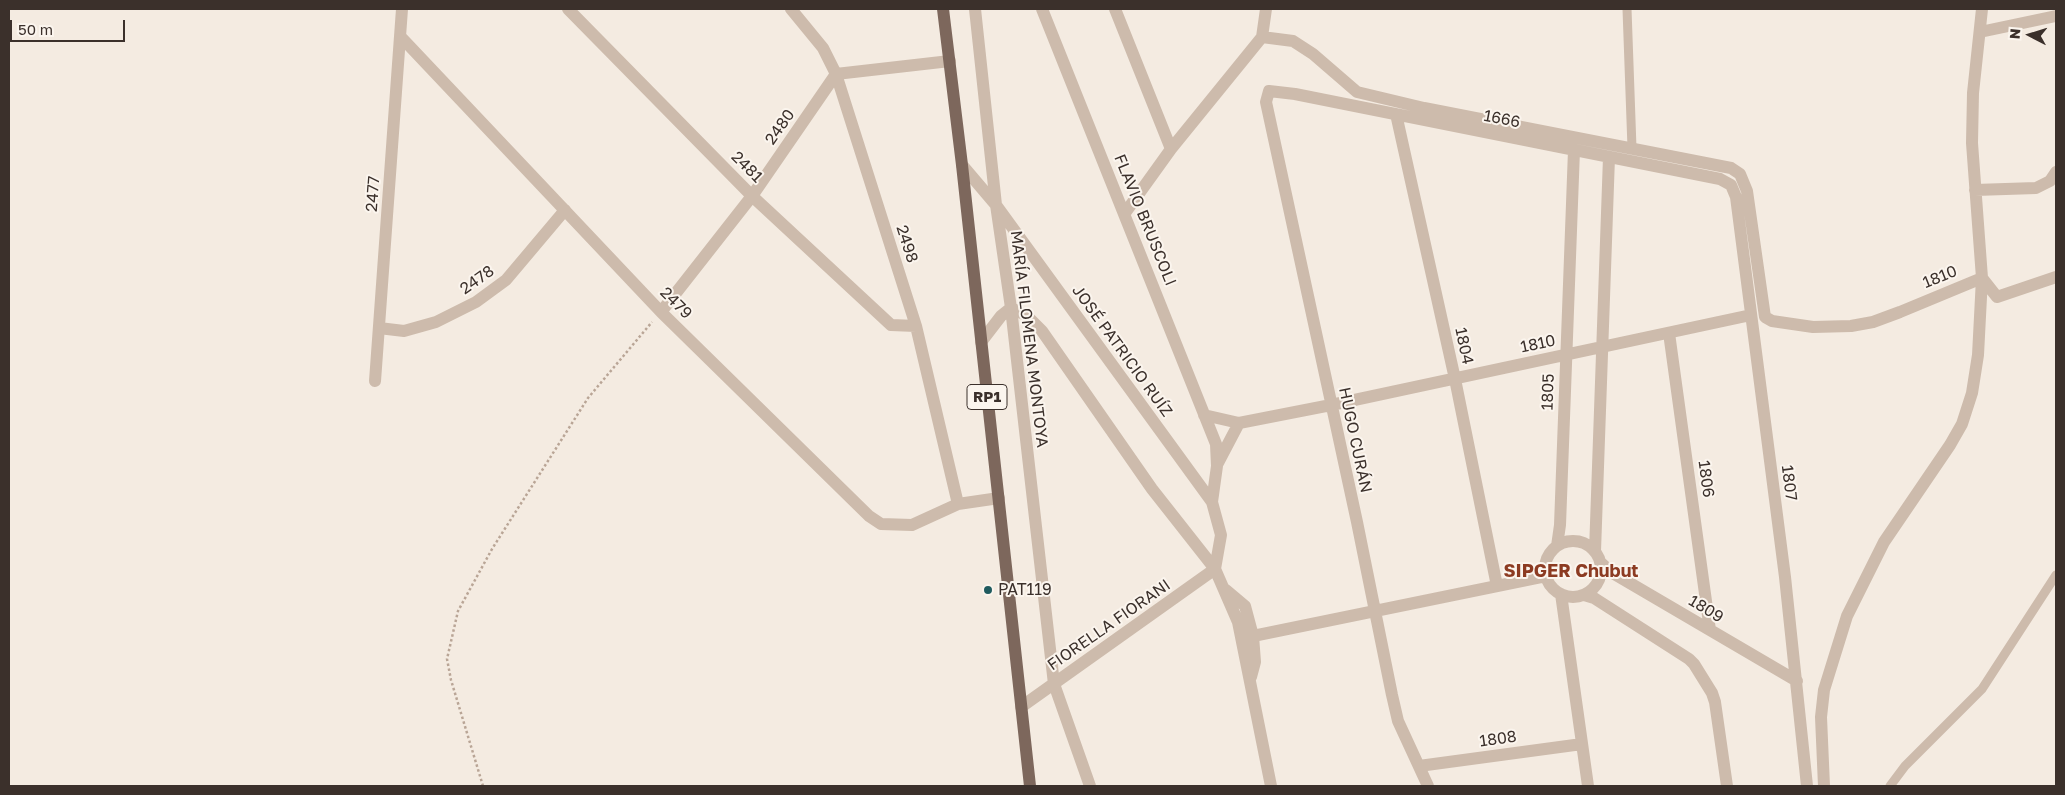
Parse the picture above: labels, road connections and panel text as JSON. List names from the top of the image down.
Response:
{
  "streets": {
    "main road": ["RP1"],
    "street": [
      "1666",
      "2480",
      "2481",
      "2477",
      "FLAVIO BRUSCOLI",
      "2498",
      "1810",
      "2478",
      "2479",
      "MARÍA FILOMENA MONTOYA",
      "1804",
      "JOSÉ PATRICIO RUÍZ",
      "1805",
      "HUGO CURÁN",
      "1806",
      "1807",
      "1809",
      "FIORELLA FIORANI",
      "1808"
    ]
  },
  "crossings": [
    ["1666", "1804"],
    ["1666", "1805"],
    ["1666", "HUGO CURÁN"],
    ["1666", "1807"],
    ["2480", "2481"],
    ["2480", "2498"],
    ["2480", "2479"],
    ["2481", "2498"],
    ["2477", "2478"],
    ["2477", "2479"],
    ["2498", "2479"],
    ["1810", "1804"],
    ["1810", "1805"],
    ["1810", "HUGO CURÁN"],
    ["1810", "1806"],
    ["1810", "1807"],
    ["2478", "2479"],
    ["2479", "RP1"],
    ["MARÍA FILOMENA MONTOYA", "JOSÉ PATRICIO RUÍZ"],
    ["MARÍA FILOMENA MONTOYA", "FIORELLA FIORANI"],
    ["JOSÉ PATRICIO RUÍZ", "RP1"],
    ["JOSÉ PATRICIO RUÍZ", "FIORELLA FIORANI"],
    ["1805", "1809"],
    ["RP1", "FIORELLA FIORANI"],
    ["HUGO CURÁN", "1808"],
    ["1806", "1809"],
    ["1807", "1809"]
  ],
  "districts": ["SIPGER Chubut"],
  "places": ["PAT119"],
  "scale_bar": "50 m",
  "north": "left"
}
